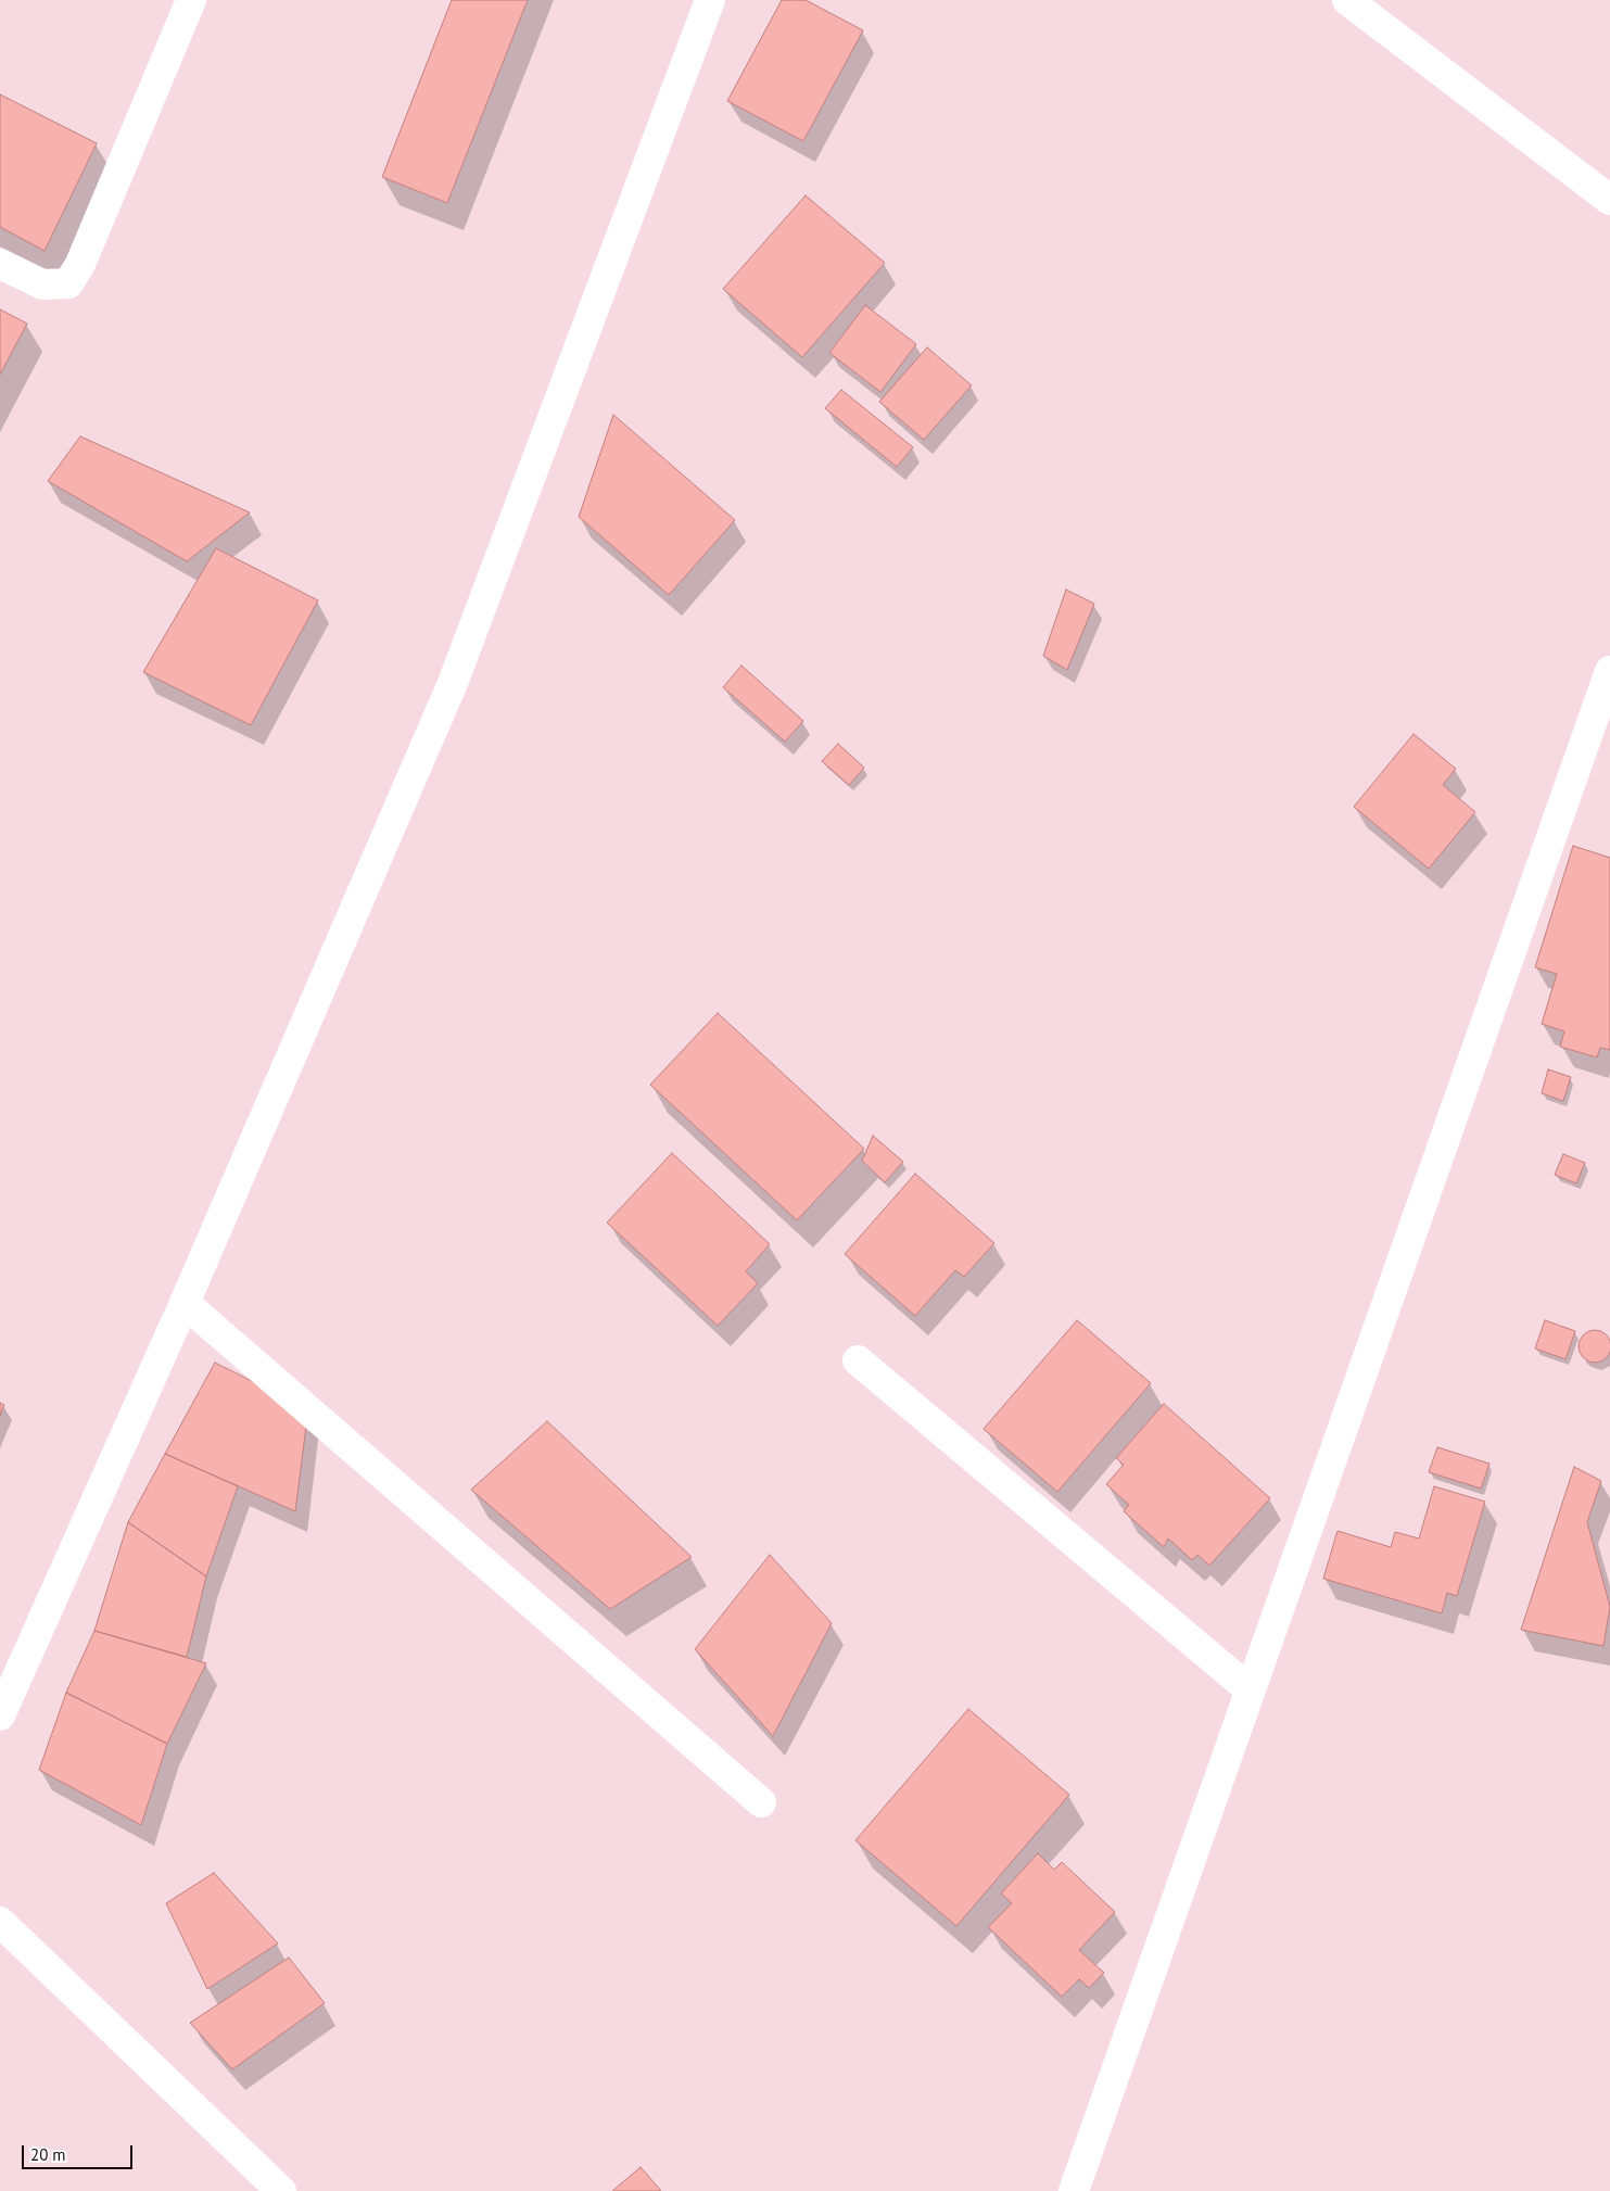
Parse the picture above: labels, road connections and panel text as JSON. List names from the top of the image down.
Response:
{
  "scale_bar": "20 m"
}
